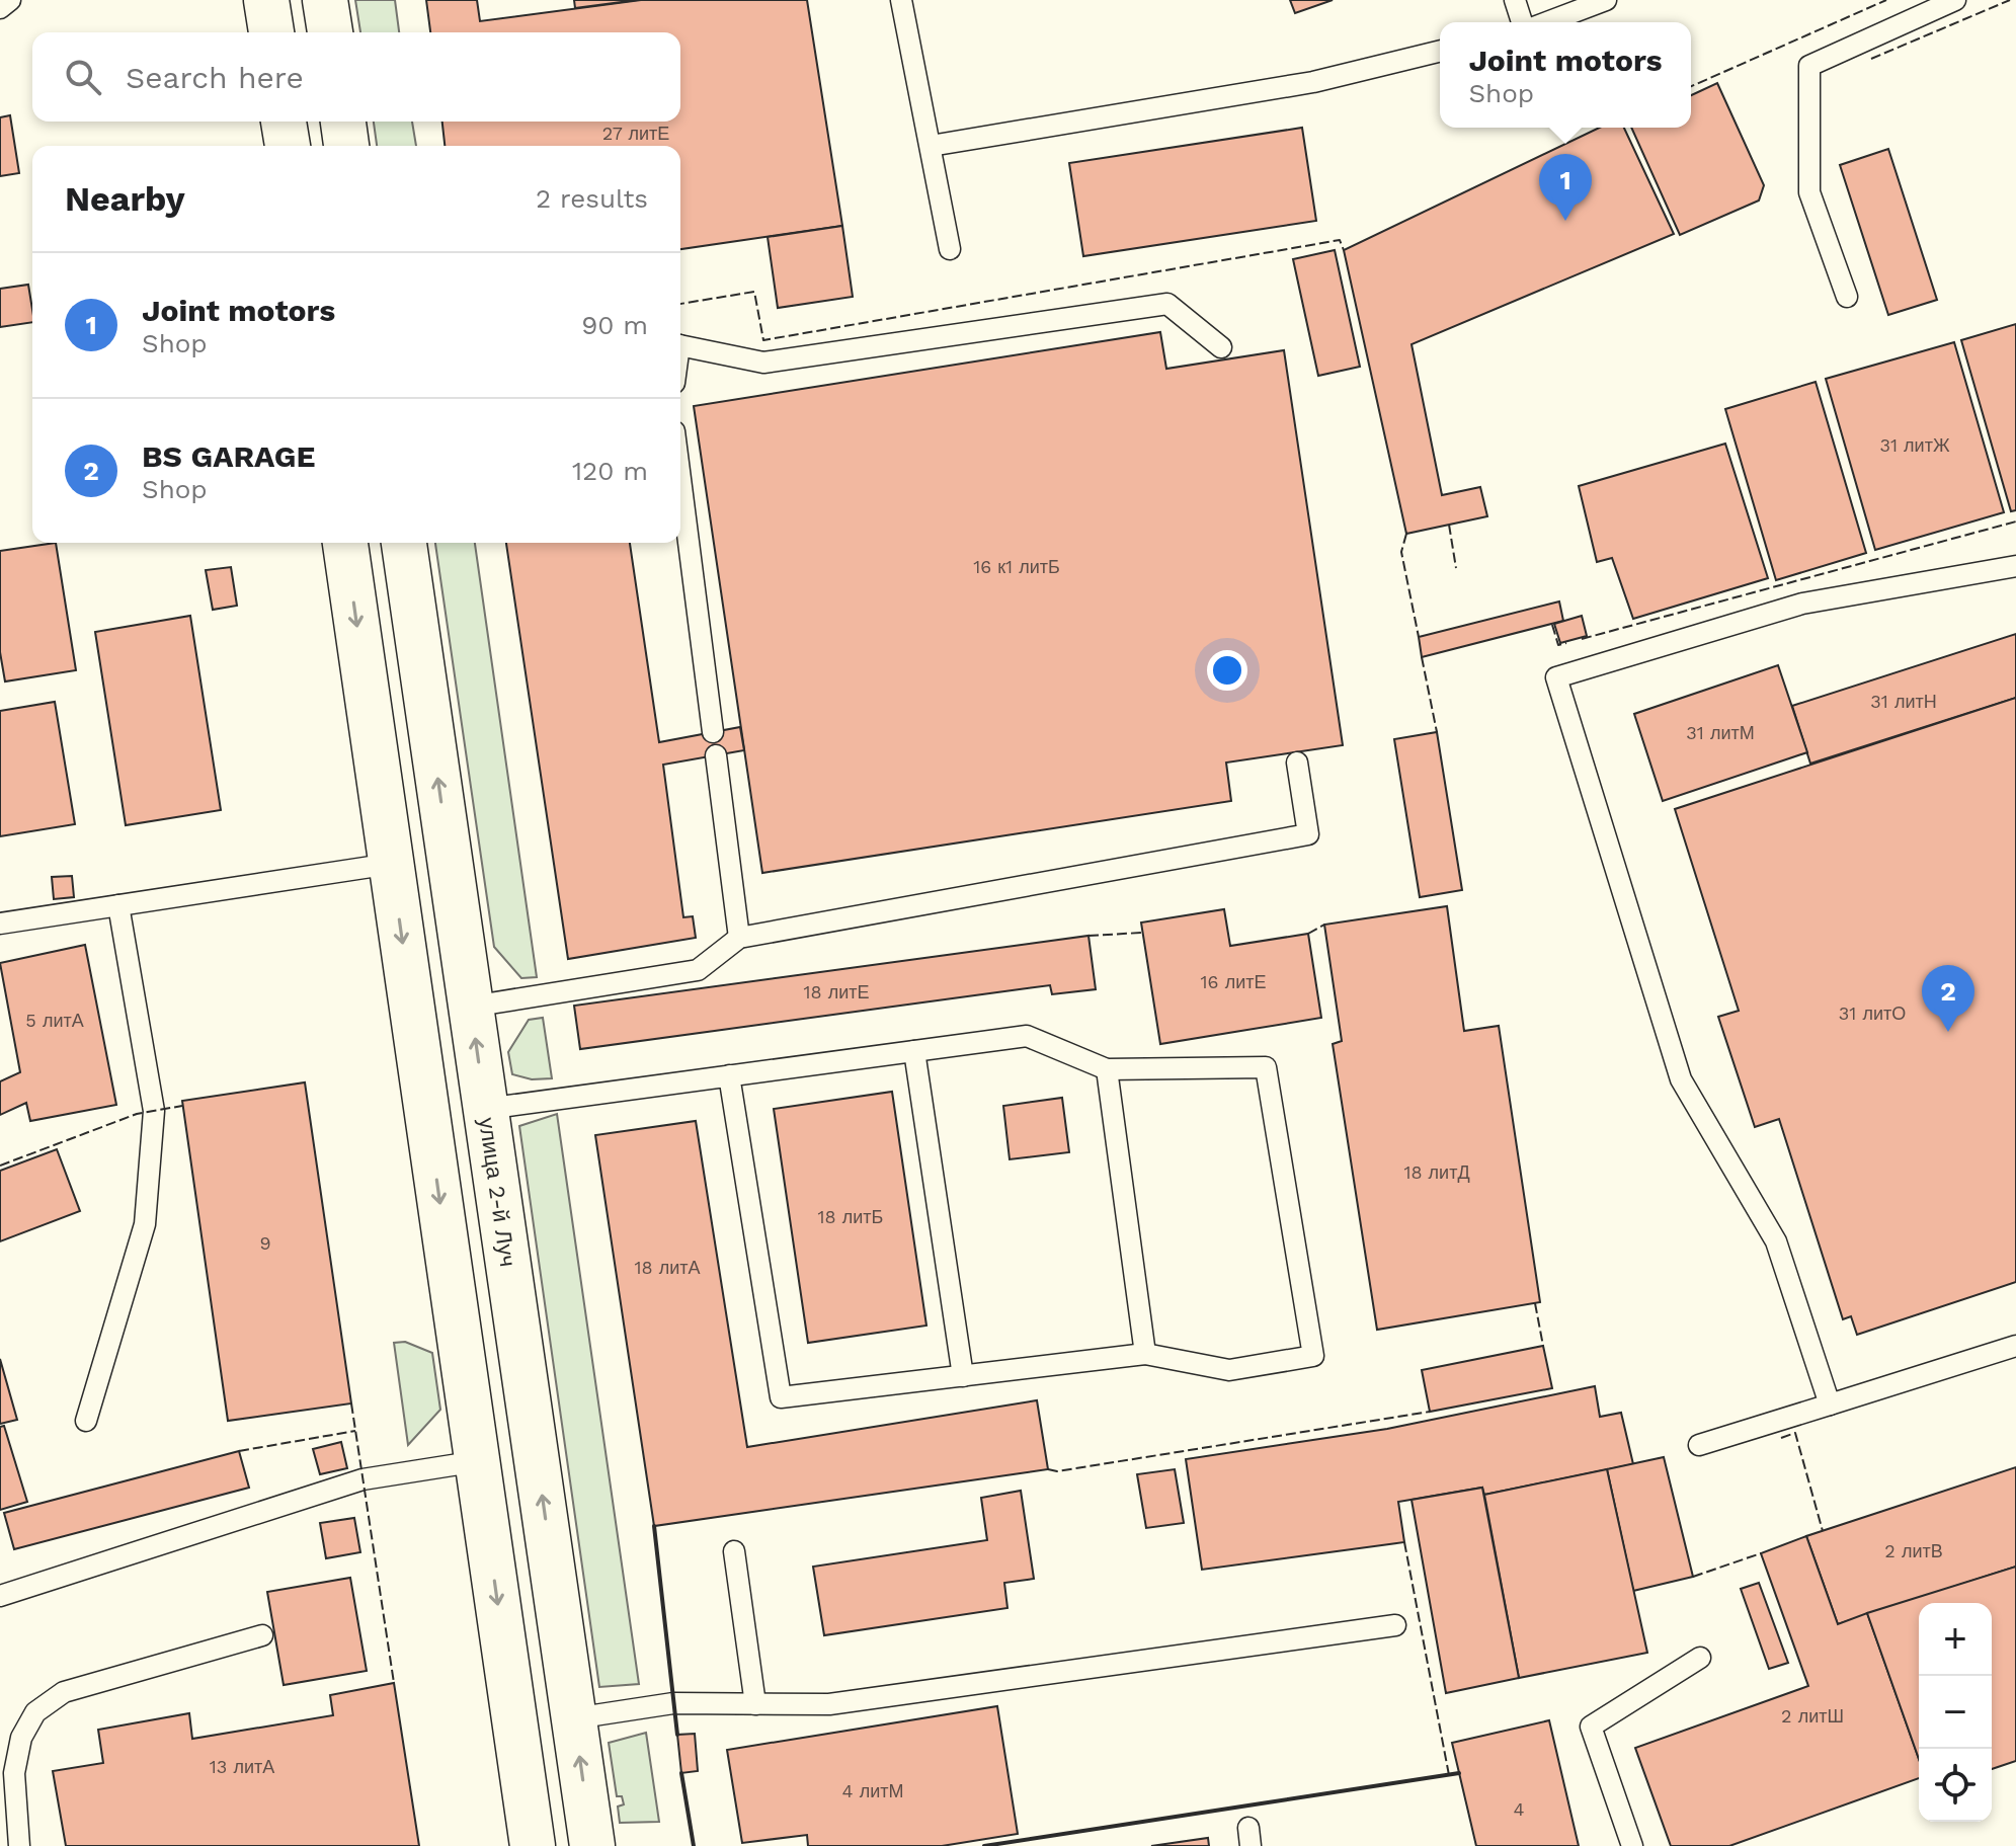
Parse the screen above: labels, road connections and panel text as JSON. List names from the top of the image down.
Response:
{
  "streets": {
    "main road": ["улица 2-й Луч"]
  },
  "house_numbers": [
    "27 литЕ",
    "31 литЖ",
    "16 к1 литБ",
    "31 литН",
    "31 литМ",
    "16 литЕ",
    "18 литЕ",
    "31 литО",
    "5 литА",
    "18 литД",
    "18 литБ",
    "9",
    "18 литА",
    "2 литВ",
    "2 литШ",
    "13 литА",
    "4 литМ",
    "4"
  ],
  "page": {
    "popup": ["Joint motors", "Shop"],
    "search": "Search here",
    "heading": ["Nearby", "2 results"],
    "pins": ["1", "2"],
    "list": [
      {
        "mark": "1",
        "name": "Joint motors",
        "note": "Shop",
        "value": "90 m"
      },
      {
        "mark": "2",
        "name": "BS GARAGE",
        "note": "Shop",
        "value": "120 m"
      }
    ],
    "map_buttons": ["+", "−"]
  }
}
